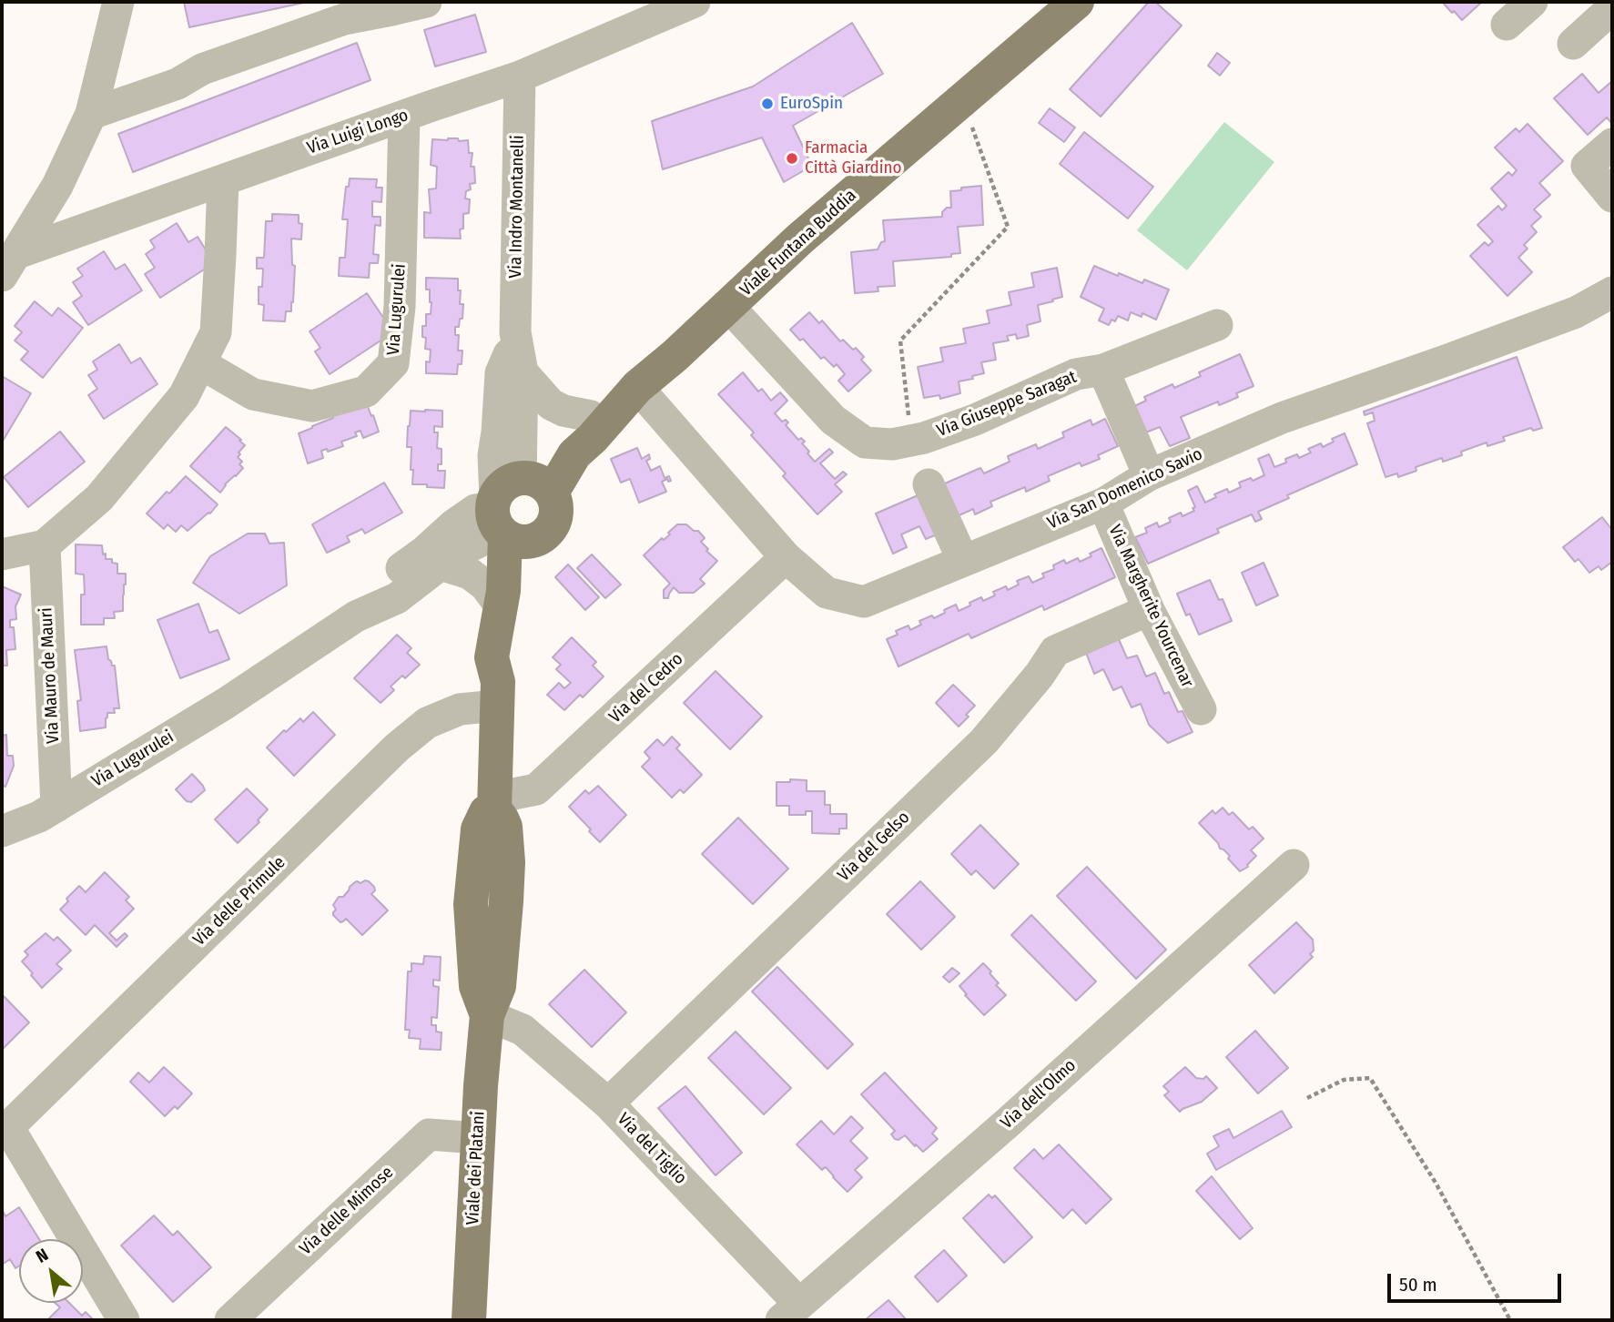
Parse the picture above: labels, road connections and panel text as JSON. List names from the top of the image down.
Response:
{
  "streets": {
    "main road": ["Viale Funtana Buddia", "Viale dei Platani"],
    "street": [
      "Via Luigi Longo",
      "Via Indro Montanelli",
      "Via Lugurulei",
      "Via Giuseppe Saragat",
      "Via San Domenico Savio",
      "Via Margherite Yourcenar",
      "Via Mauro de Mauri",
      "Via del Cedro",
      "Via del Gelso",
      "Via delle Primule",
      "Via dell'Olmo",
      "Via del Tiglio",
      "Via delle Mimose"
    ]
  },
  "crossings": [
    ["Via Luigi Longo", "Via Indro Montanelli"],
    ["Via Luigi Longo", "Via Lugurulei"],
    ["Via Indro Montanelli", "Viale Funtana Buddia"],
    ["Via Indro Montanelli", "Via Lugurulei"],
    ["Viale Funtana Buddia", "Via Lugurulei"],
    ["Viale Funtana Buddia", "Via Giuseppe Saragat"],
    ["Viale Funtana Buddia", "Via San Domenico Savio"],
    ["Via Lugurulei", "Via Mauro de Mauri"],
    ["Via San Domenico Savio", "Via Margherite Yourcenar"],
    ["Via San Domenico Savio", "Via del Cedro"],
    ["Via Margherite Yourcenar", "Via del Gelso"],
    ["Via del Cedro", "Viale dei Platani"],
    ["Via del Gelso", "Via del Tiglio"],
    ["Via dell'Olmo", "Via del Tiglio"],
    ["Via del Tiglio", "Viale dei Platani"],
    ["Viale dei Platani", "Via delle Mimose"]
  ],
  "places": ["EuroSpin", "Farmacia Città Giardino"],
  "scale_bar": "50 m",
  "north": "top left"
}
